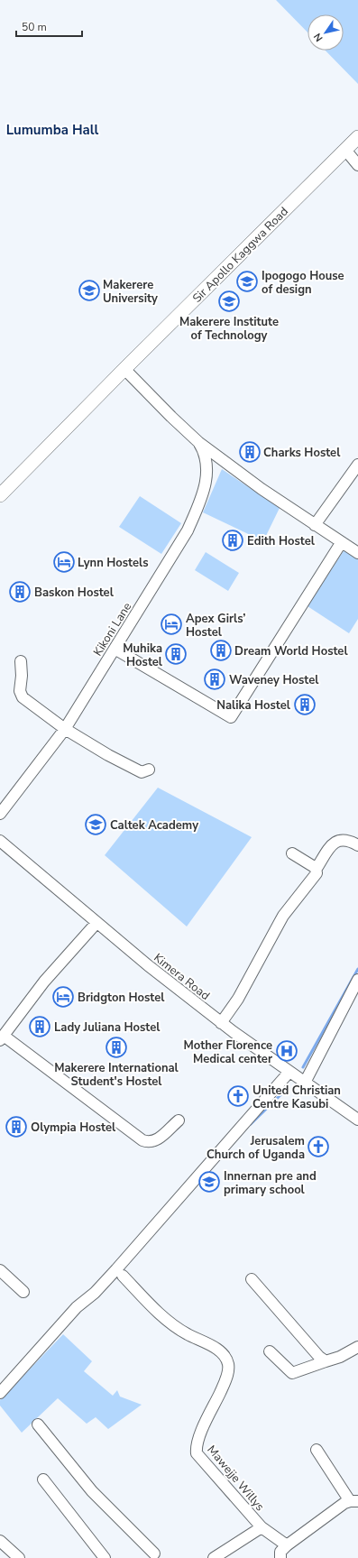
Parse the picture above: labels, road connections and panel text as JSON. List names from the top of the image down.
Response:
{
  "streets": {
    "main road": ["Sir Apollo Kaggwa Road"],
    "street": ["Kikoni Lane", "Kimera Road", "Mawejje Willys"]
  },
  "districts": ["Lumumba Hall"],
  "places": {
    "school or university": [
      "Ipogogo House of design",
      "Makerere University",
      "Makerere Institute of Technology",
      "Caltek Academy",
      "Innernan pre and primary school"
    ],
    "building": [
      "Charks Hostel",
      "Edith Hostel",
      "Baskon Hostel",
      "Dream World Hostel",
      "Muhika Hostel",
      "Waveney Hostel",
      "Nalika Hostel",
      "Lady Juliana Hostel",
      "Makerere International Student's Hostel",
      "Olympia Hostel"
    ],
    "hotel": ["Lynn Hostels", "Apex Girls’ Hostel", "Bridgton Hostel"],
    "hospital": ["Mother Florence Medical center"],
    "church": ["United Christian Centre Kasubi", "Jerusalem Church of Uganda"]
  },
  "scale_bar": "50 m",
  "north": "bottom left"
}
